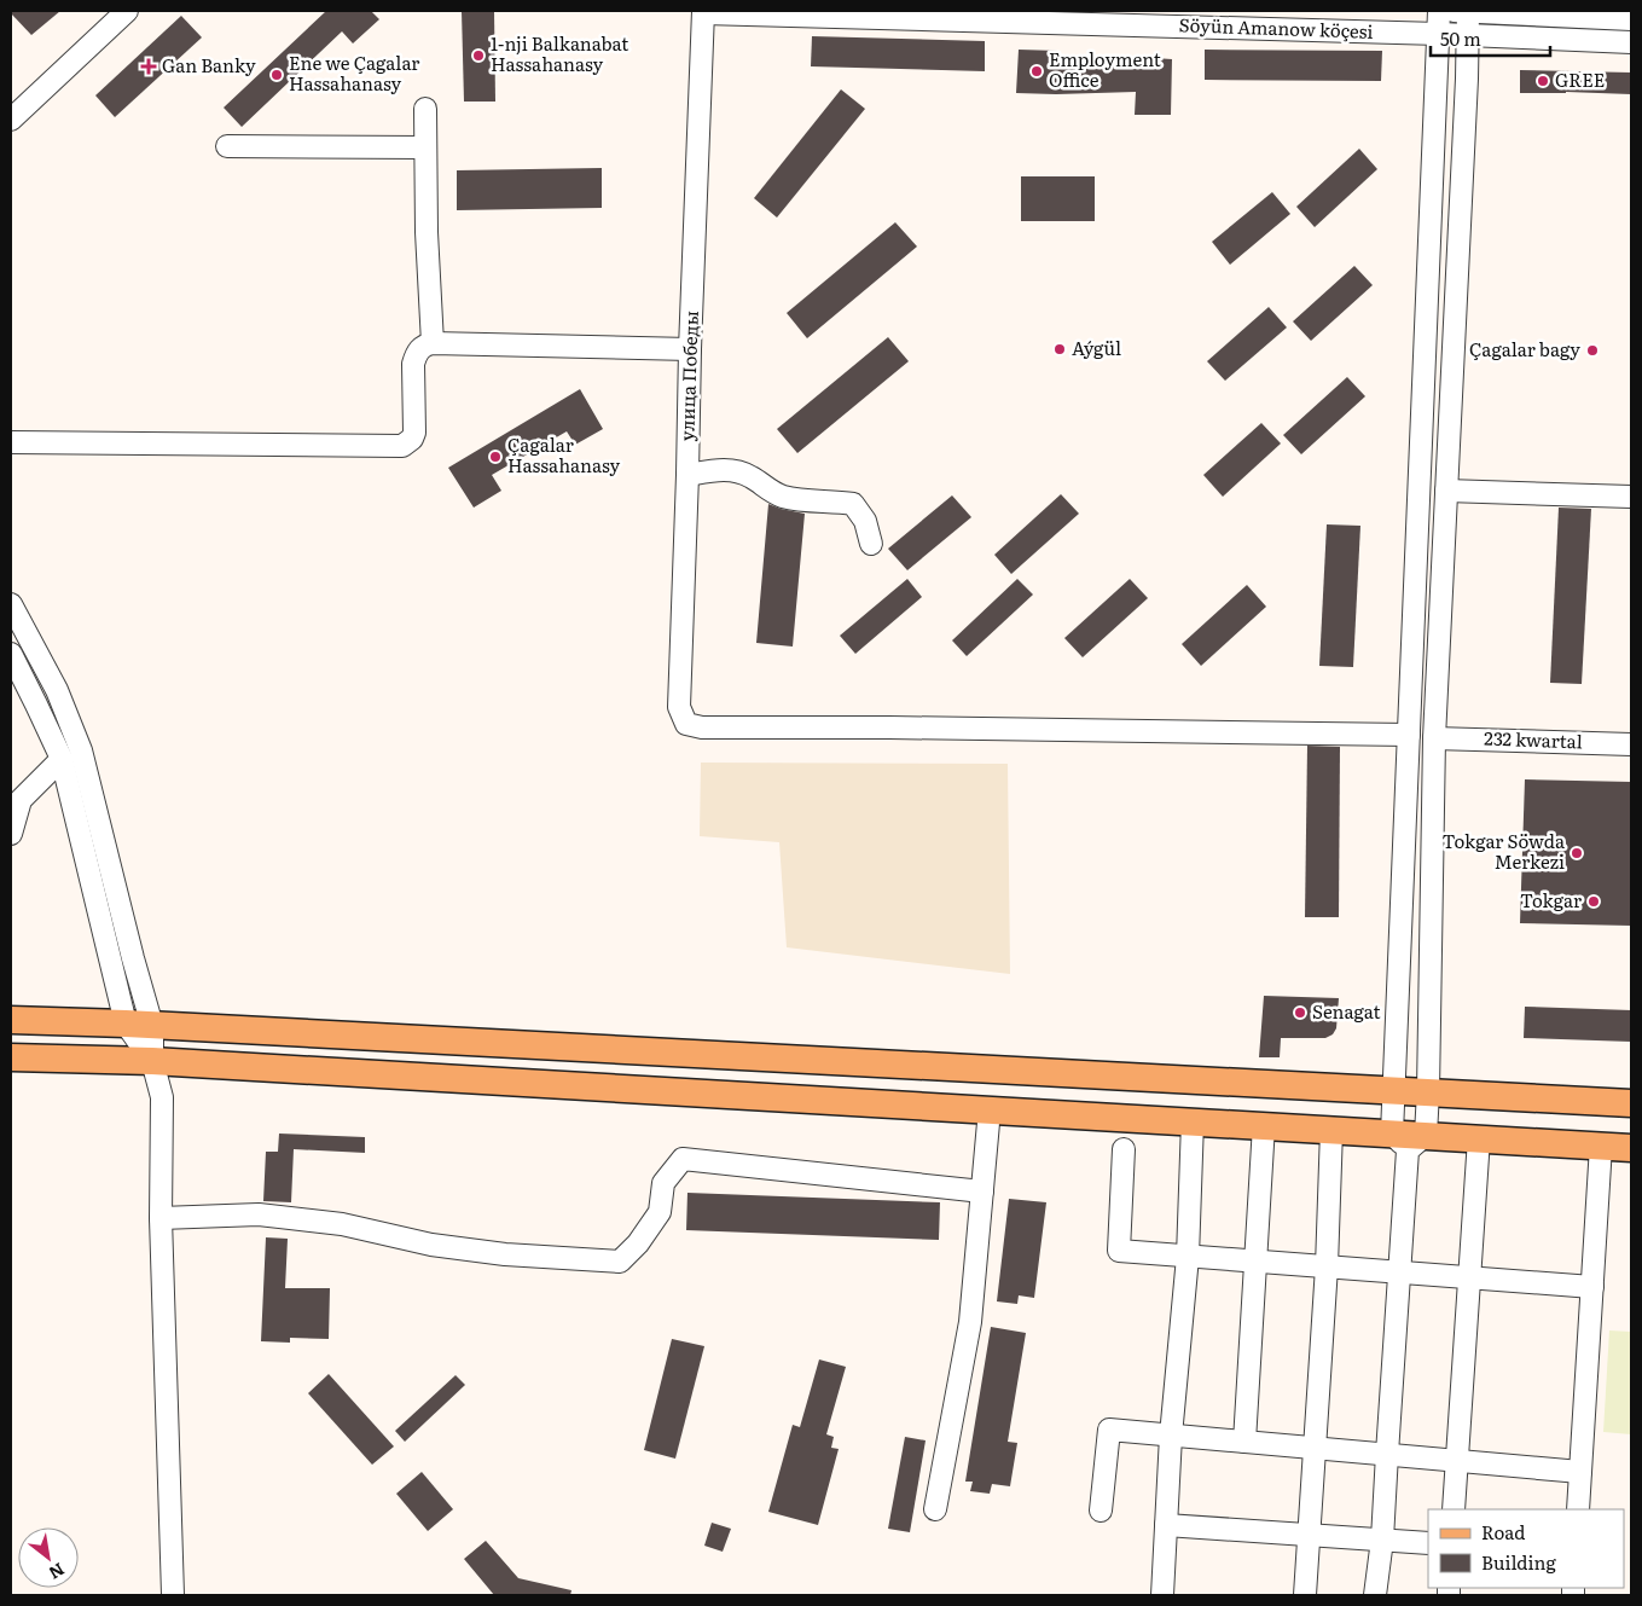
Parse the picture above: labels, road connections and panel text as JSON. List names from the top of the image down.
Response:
{
  "streets": {
    "street": ["Söyün Amanow köçesi", "улица Победы", "232 kwartal"]
  },
  "crossings": [
    ["Söyün Amanow köçesi", "улица Победы"]
  ],
  "places": {
    "other": [
      "1-nji Balkanabat Hassahanasy",
      "Employment Office",
      "Ene we Çagalar Hassahanasy",
      "GREE",
      "Aýgül",
      "Çagalar bagy",
      "Çagalar Hassahanasy",
      "Tokgar Söwda Merkezi",
      "Tokgar",
      "Senagat"
    ],
    "health": ["Gan Banky"]
  },
  "legend": ["Road", "Building"],
  "scale_bar": "50 m",
  "north": "bottom right"
}
